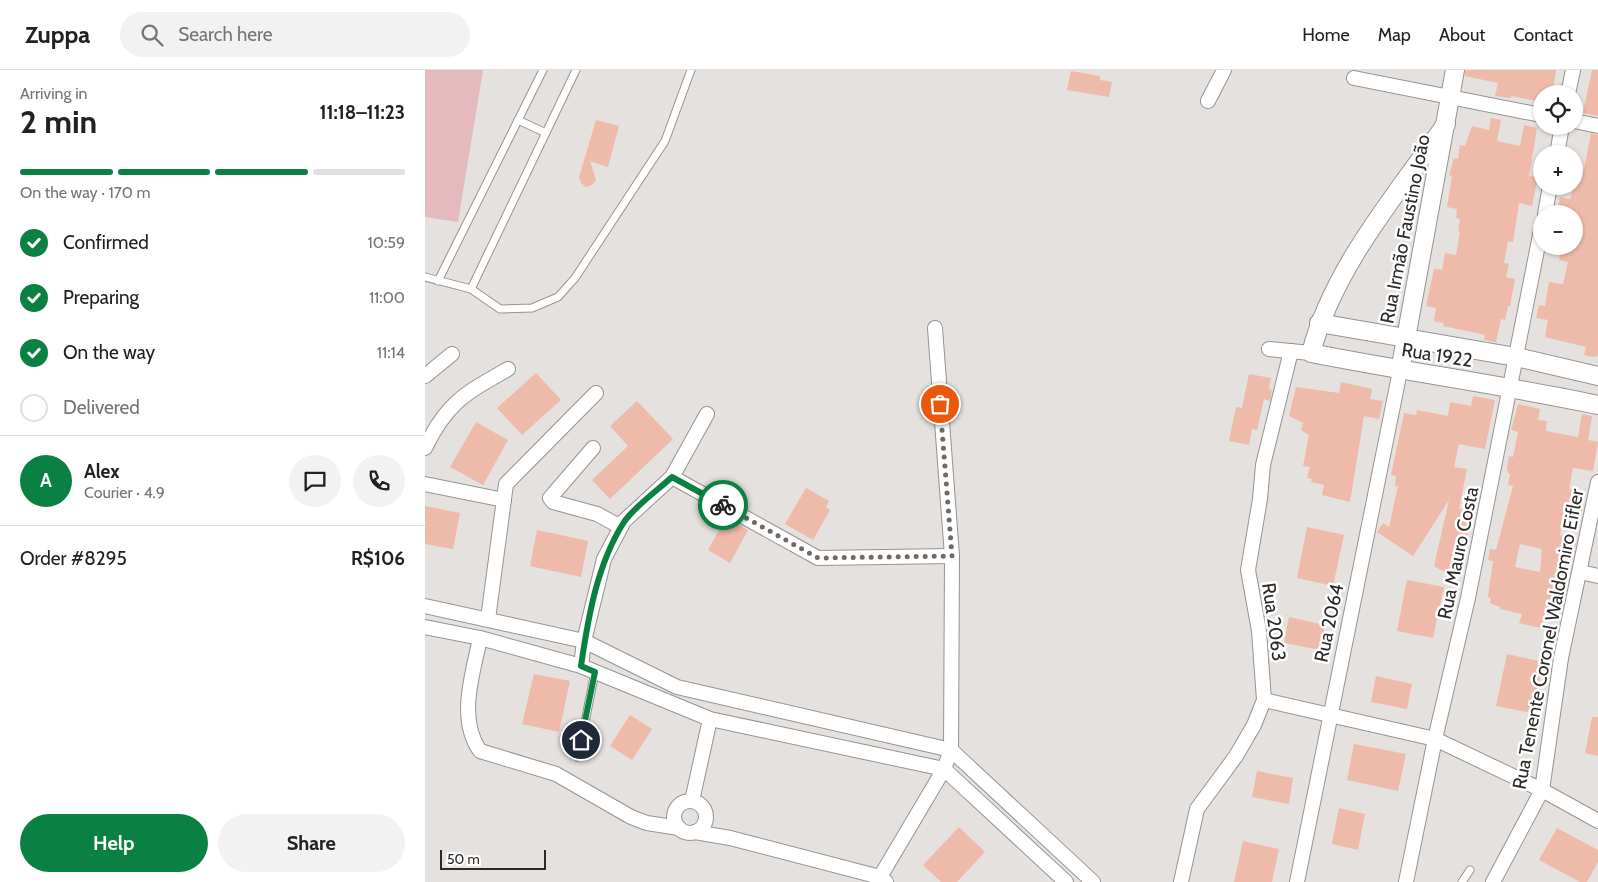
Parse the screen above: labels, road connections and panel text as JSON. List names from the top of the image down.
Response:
{
  "streets": {
    "street": [
      "Rua Irmão Faustino João",
      "Rua 1922",
      "Rua Mauro Costa",
      "Rua 2063",
      "Rua 2064",
      "Rua Tenente Coronel Waldomiro Eifler"
    ]
  },
  "crossings": [
    ["Rua Irmão Faustino João", "Rua 1922"],
    ["Rua Irmão Faustino João", "Rua 2064"],
    ["Rua 1922", "Rua Mauro Costa"],
    ["Rua 1922", "Rua 2063"],
    ["Rua 1922", "Rua 2064"]
  ],
  "scale_bar": "50 m",
  "page": {
    "header": "Zuppa",
    "search": "Search here",
    "nav": [
      "Home",
      "Map",
      "About",
      "Contact"
    ],
    "heading": ["2 min", "Arriving in", "11:18–11:23"],
    "panel": [
      "Alex",
      "Courier · 4.9",
      "Order #8295",
      "R$106"
    ],
    "map_buttons": ["+", "−"],
    "bar": "On the way · 170 m",
    "list": [
      ["Confirmed", "10:59"],
      ["Preparing", "11:00"],
      ["On the way", "11:14"],
      "Delivered"
    ],
    "round": "A",
    "buttons": ["Help", "Share"],
    "scale": "50 m"
  }
}
